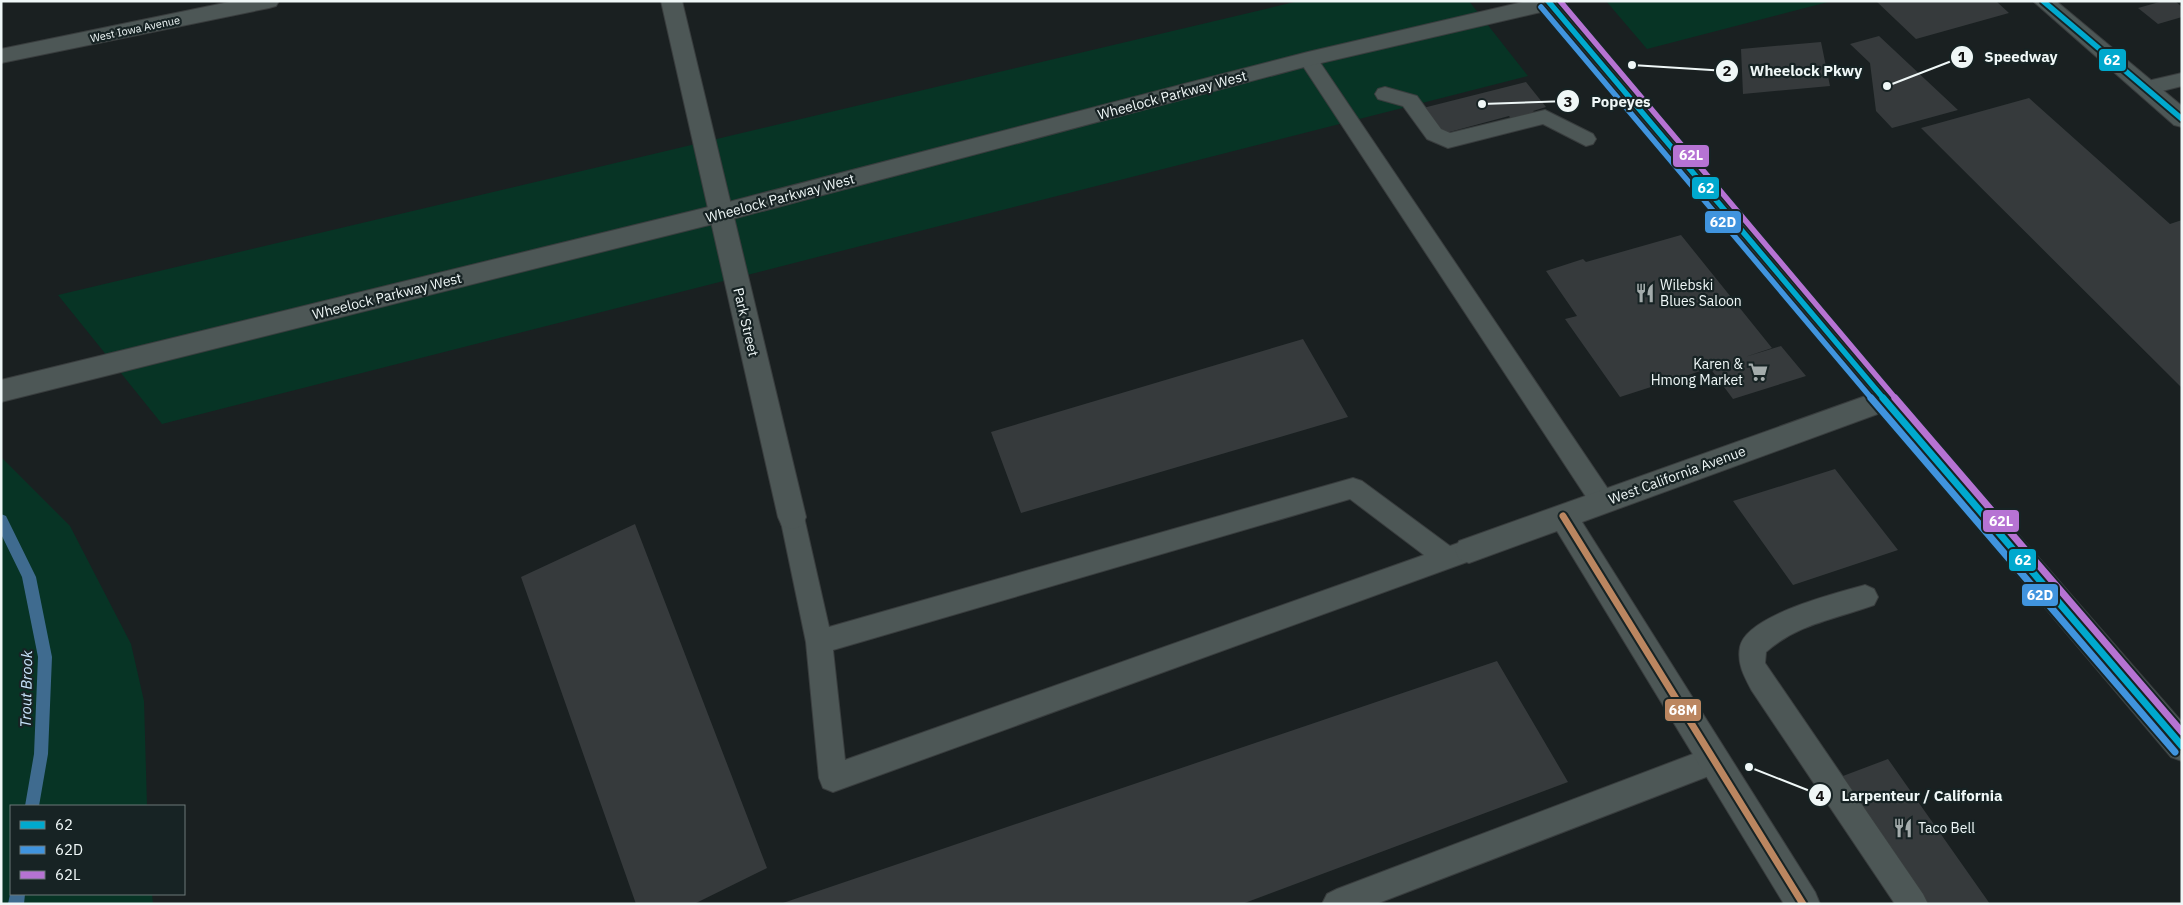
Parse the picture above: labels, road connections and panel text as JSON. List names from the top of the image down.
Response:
{
  "streets": {
    "street": [
      "West Iowa Avenue",
      "Wheelock Parkway West",
      "Park Street",
      "West California Avenue"
    ]
  },
  "crossings": [
    ["Wheelock Parkway West", "Park Street"],
    ["Park Street", "West California Avenue"]
  ],
  "water": ["Trout Brook"],
  "places": {
    "other": [
      "Wheelock Pkwy",
      "Speedway",
      "Popeyes",
      "Larpenteur / California"
    ],
    "restaurant": ["Wilebski Blues Saloon", "Taco Bell"],
    "supermarket": ["Karen & Hmong Market"]
  },
  "lines": [
    "transit line 62",
    "transit line 62L",
    "transit line 62D",
    "transit line 68M"
  ],
  "legend": ["62", "62D", "62L"]
}
